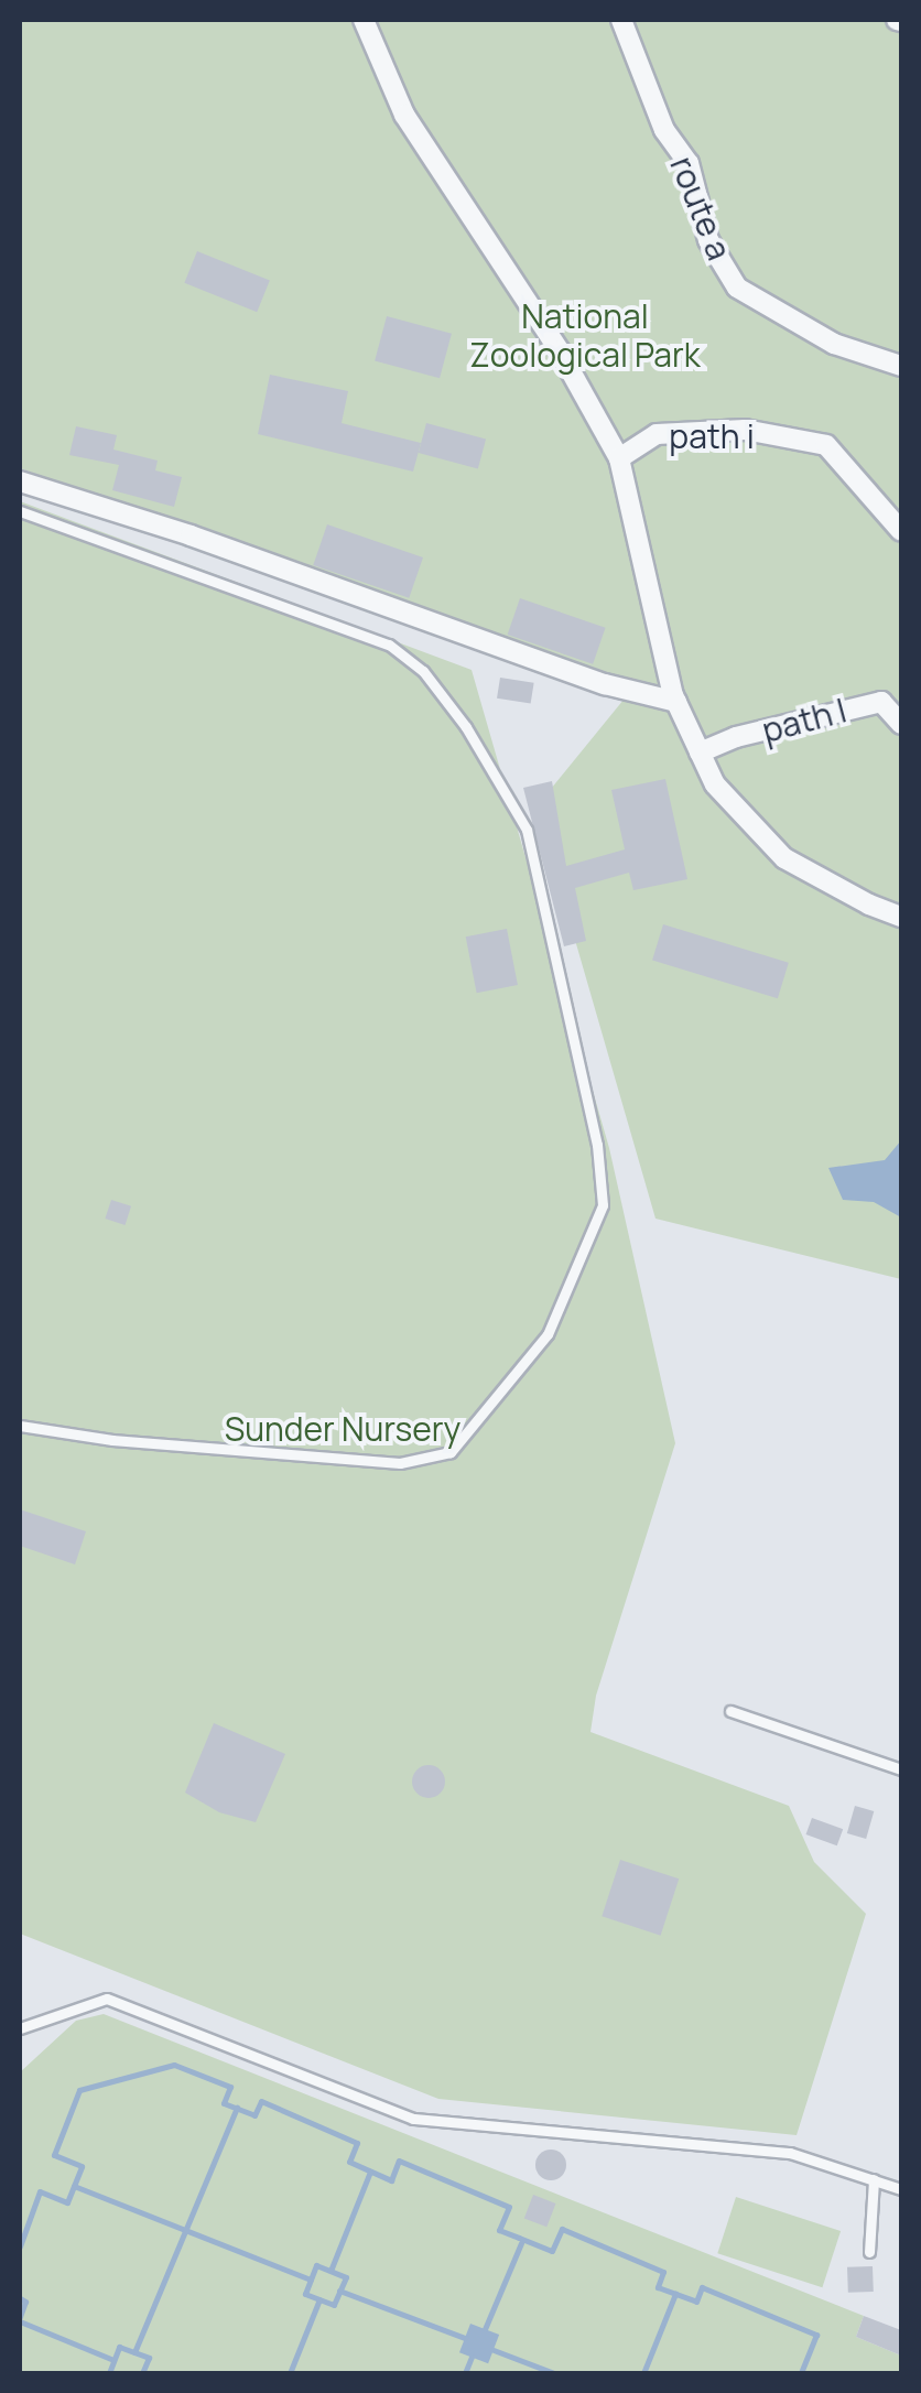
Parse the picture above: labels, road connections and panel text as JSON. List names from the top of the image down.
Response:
{
  "streets": {
    "street": ["route a", "path i", "path l"]
  },
  "parks": ["National Zoological Park", "Sunder Nursery"]
}
